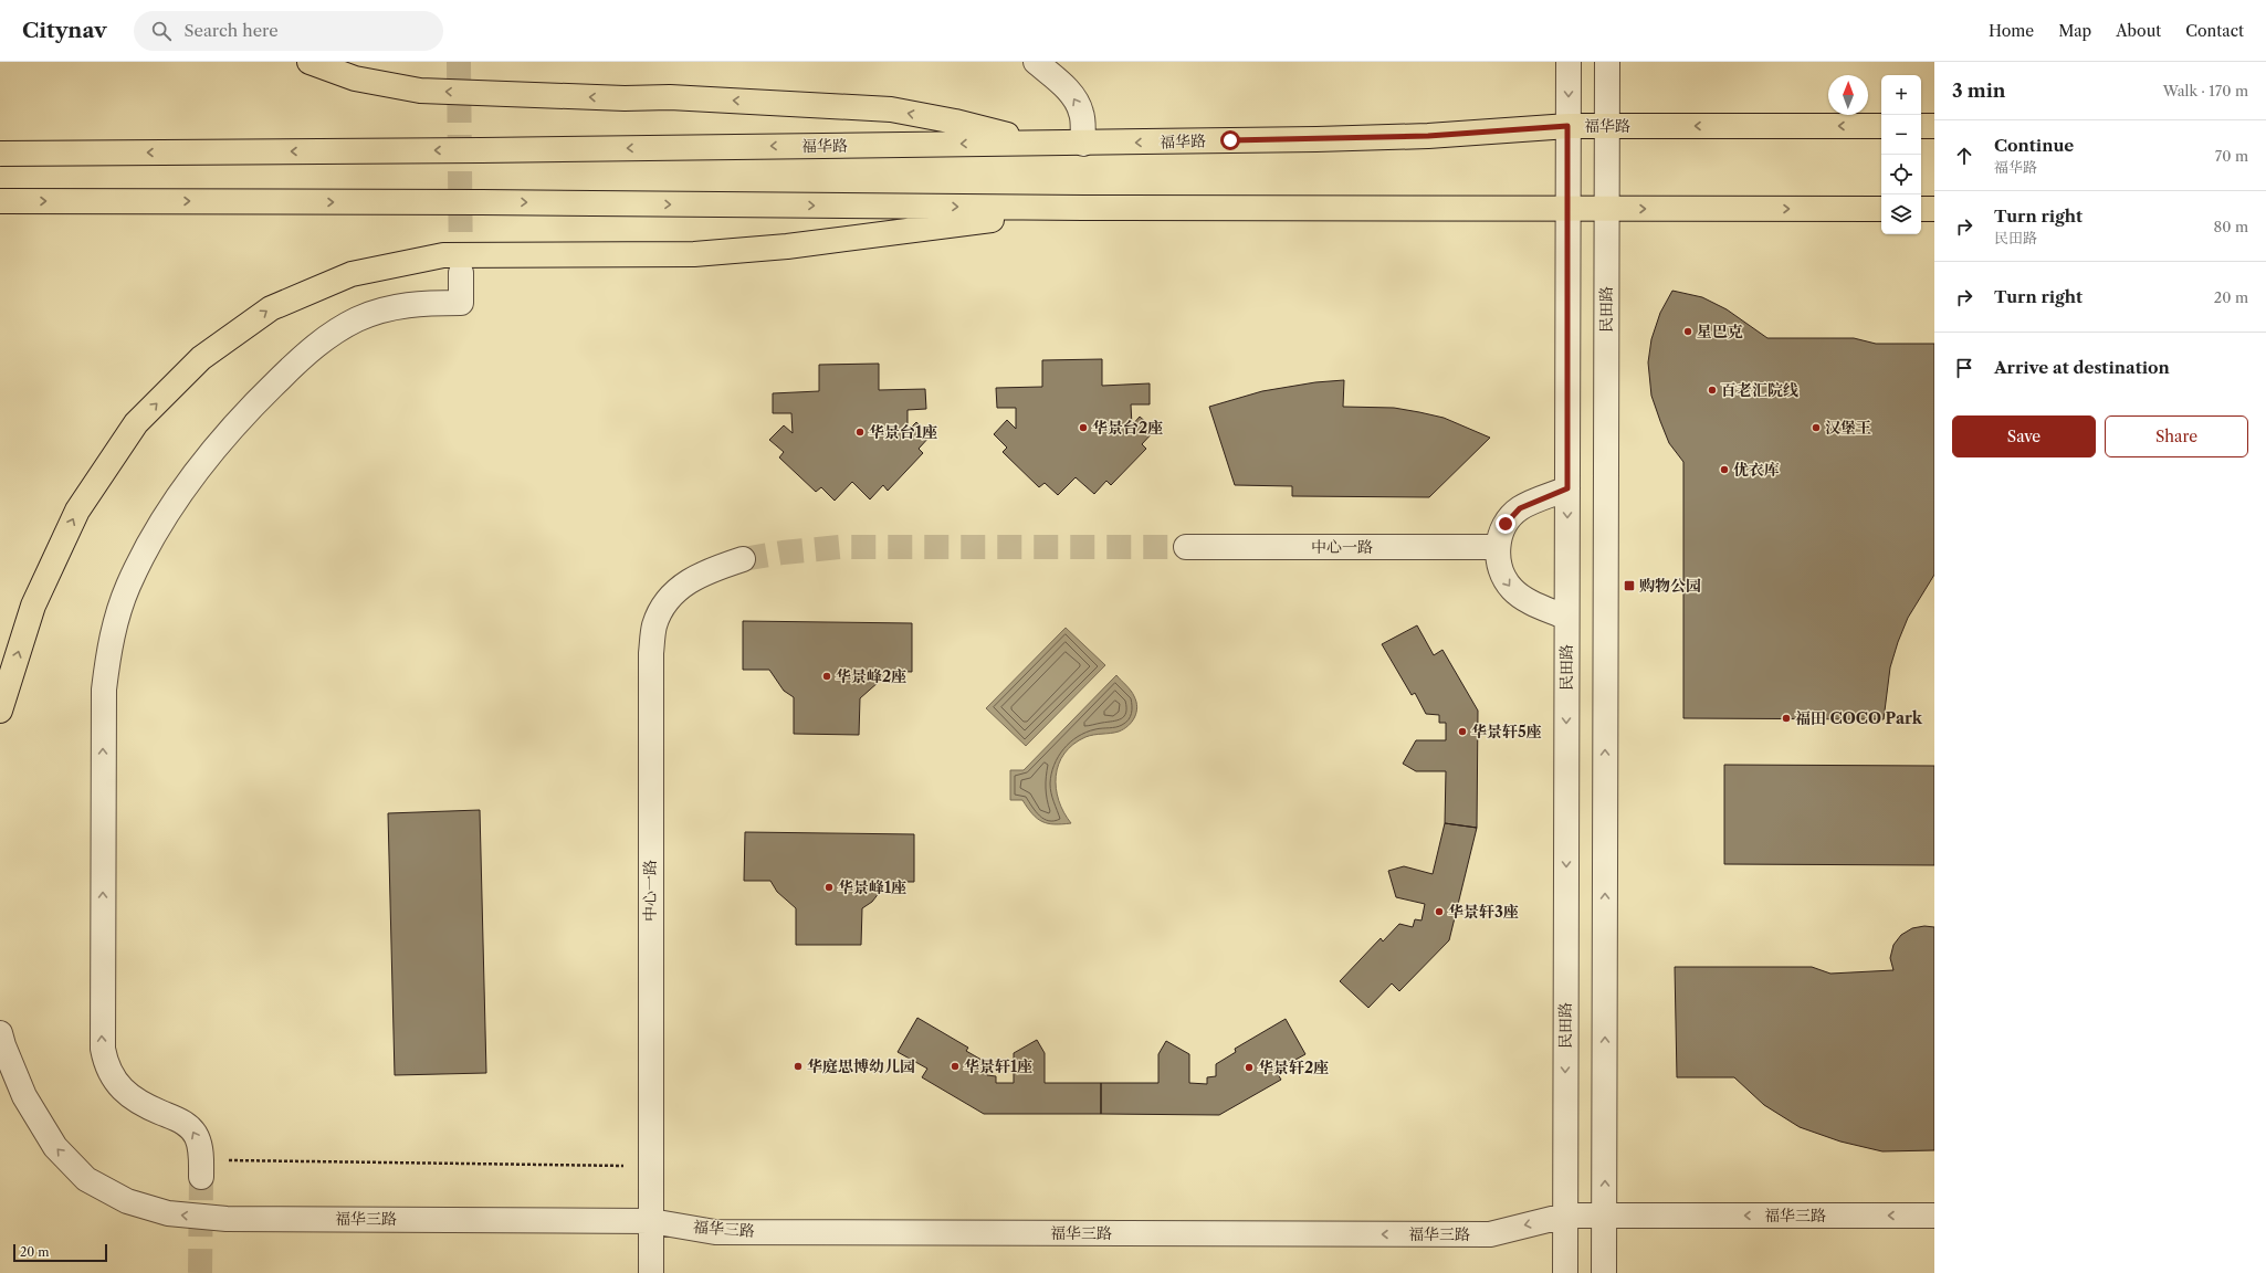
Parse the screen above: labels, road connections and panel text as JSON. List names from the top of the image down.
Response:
{
  "streets": {
    "main road": ["福华路"],
    "street": ["民田路", "中心一路", "福华三路"]
  },
  "crossings": [
    ["福华路", "民田路"],
    ["民田路", "福华三路"],
    ["中心一路", "福华三路"]
  ],
  "one_way": ["福华三路"],
  "places": {
    "other": [
      "星巴克",
      "百老汇院线",
      "华景台2座",
      "汉堡王",
      "华景台1座",
      "优衣库",
      "华景峰2座",
      "福田 COCO Park",
      "华景轩5座",
      "华景峰1座",
      "华景轩3座",
      "华庭思博幼儿园",
      "华景轩1座",
      "华景轩2座"
    ],
    "transit": ["购物公园"]
  },
  "scale_bar": "20 m",
  "north": "top",
  "page": {
    "header": "Citynav",
    "search": "Search here",
    "nav": [
      "Home",
      "Map",
      "About",
      "Contact"
    ],
    "heading": ["3 min", "Walk · 170 m"],
    "map_buttons": ["+", "−"],
    "list": [
      ["Continue", "福华路", "70 m"],
      ["Turn right", "民田路", "80 m"],
      ["Turn right", "20 m"],
      "Arrive at destination"
    ],
    "buttons": ["Save", "Share"],
    "scale": "20 m"
  }
}
